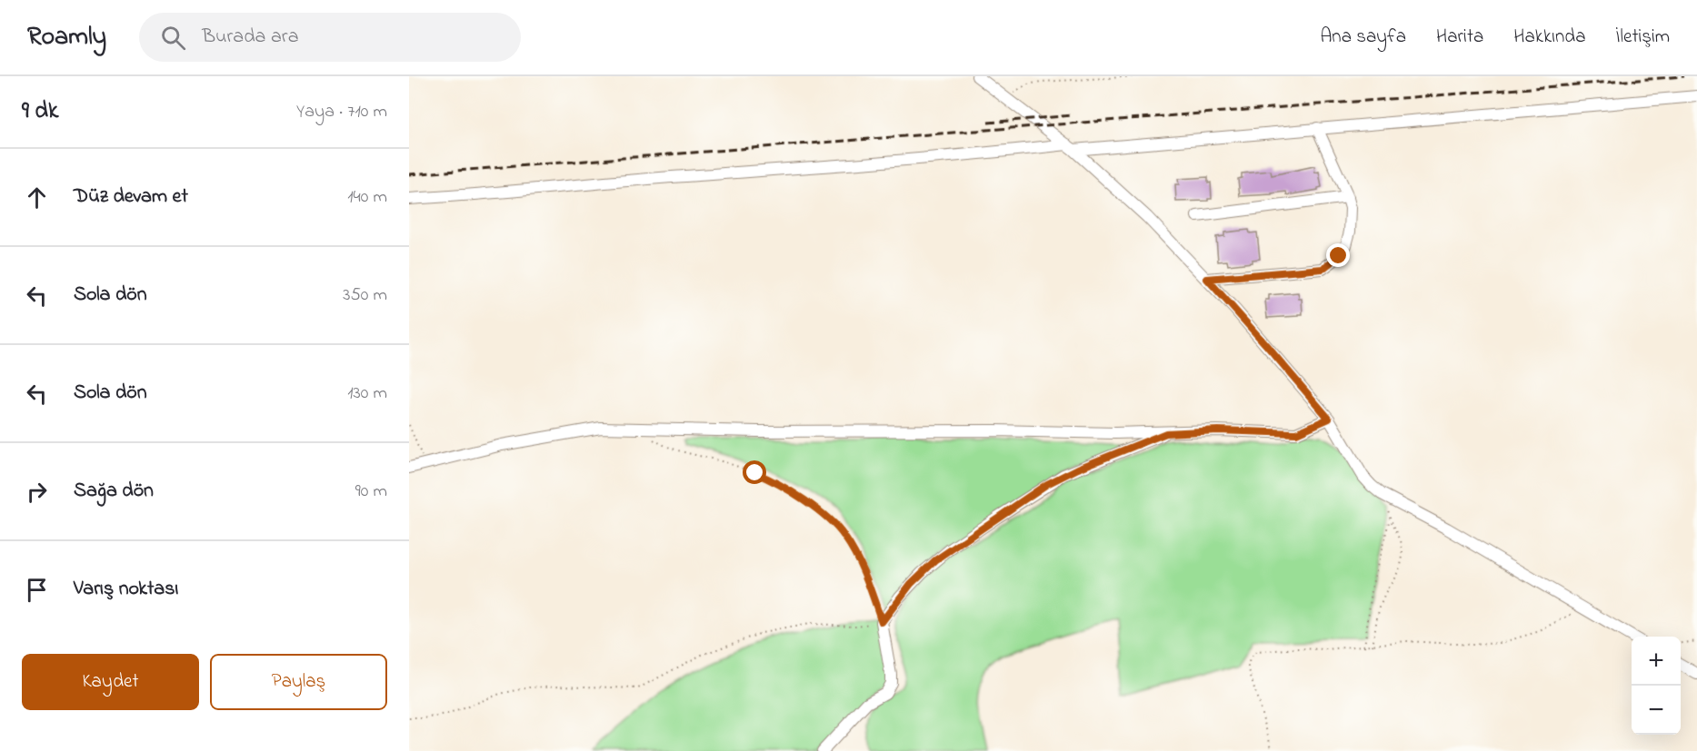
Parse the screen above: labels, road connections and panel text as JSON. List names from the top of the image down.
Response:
{
  "page": {
    "header": "Roamly",
    "search": "Burada ara",
    "nav": [
      "Ana sayfa",
      "Harita",
      "Hakkında",
      "İletişim"
    ],
    "heading": ["9 dk", "Yaya · 710 m"],
    "list": [
      ["Düz devam et", "140 m"],
      ["Sola dön", "350 m"],
      ["Sola dön", "130 m"],
      ["Sağa dön", "90 m"],
      "Varış noktası"
    ],
    "map_buttons": ["+", "−"],
    "buttons": ["Kaydet", "Paylaş"]
  }
}
